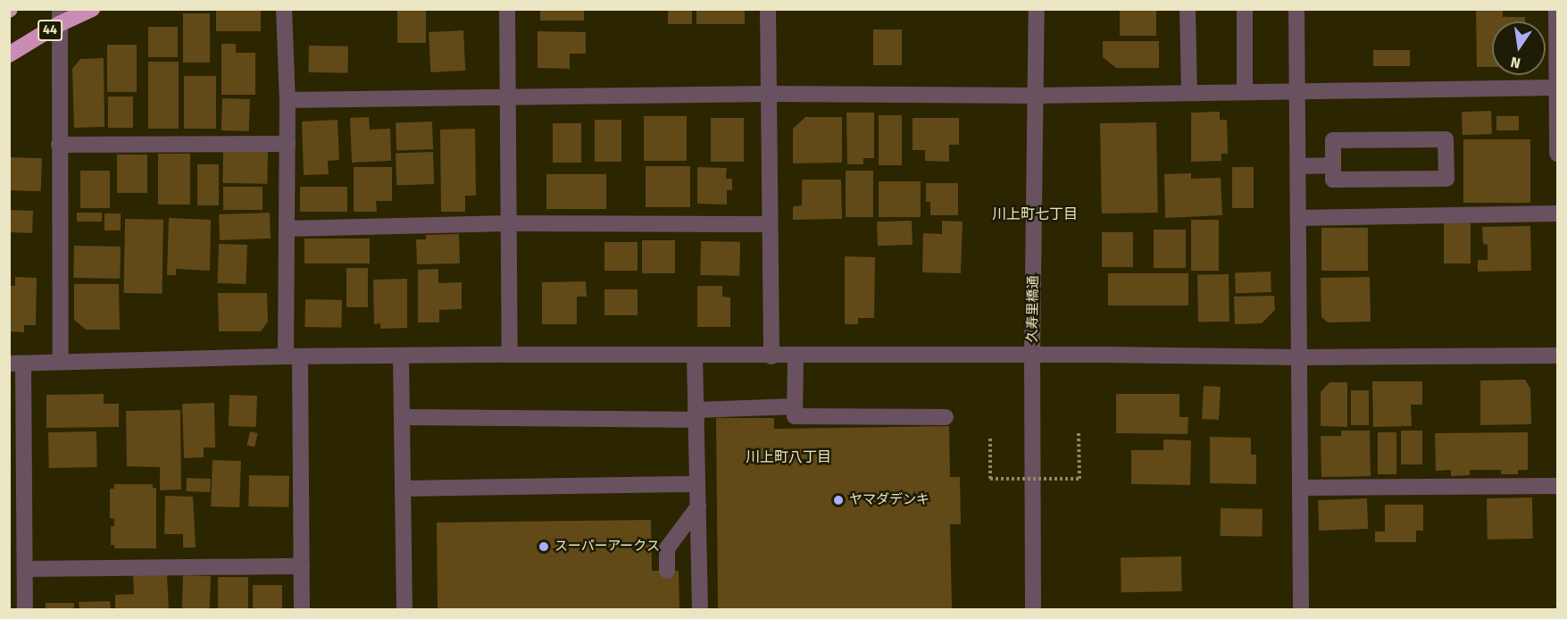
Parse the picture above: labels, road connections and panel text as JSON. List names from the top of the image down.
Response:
{
  "streets": {
    "highway": ["44"],
    "street": ["久寿里橋通"]
  },
  "districts": ["川上町七丁目", "川上町八丁目"],
  "places": ["ヤマダデンキ", "スーパーアークス"],
  "north": "bottom"
}
